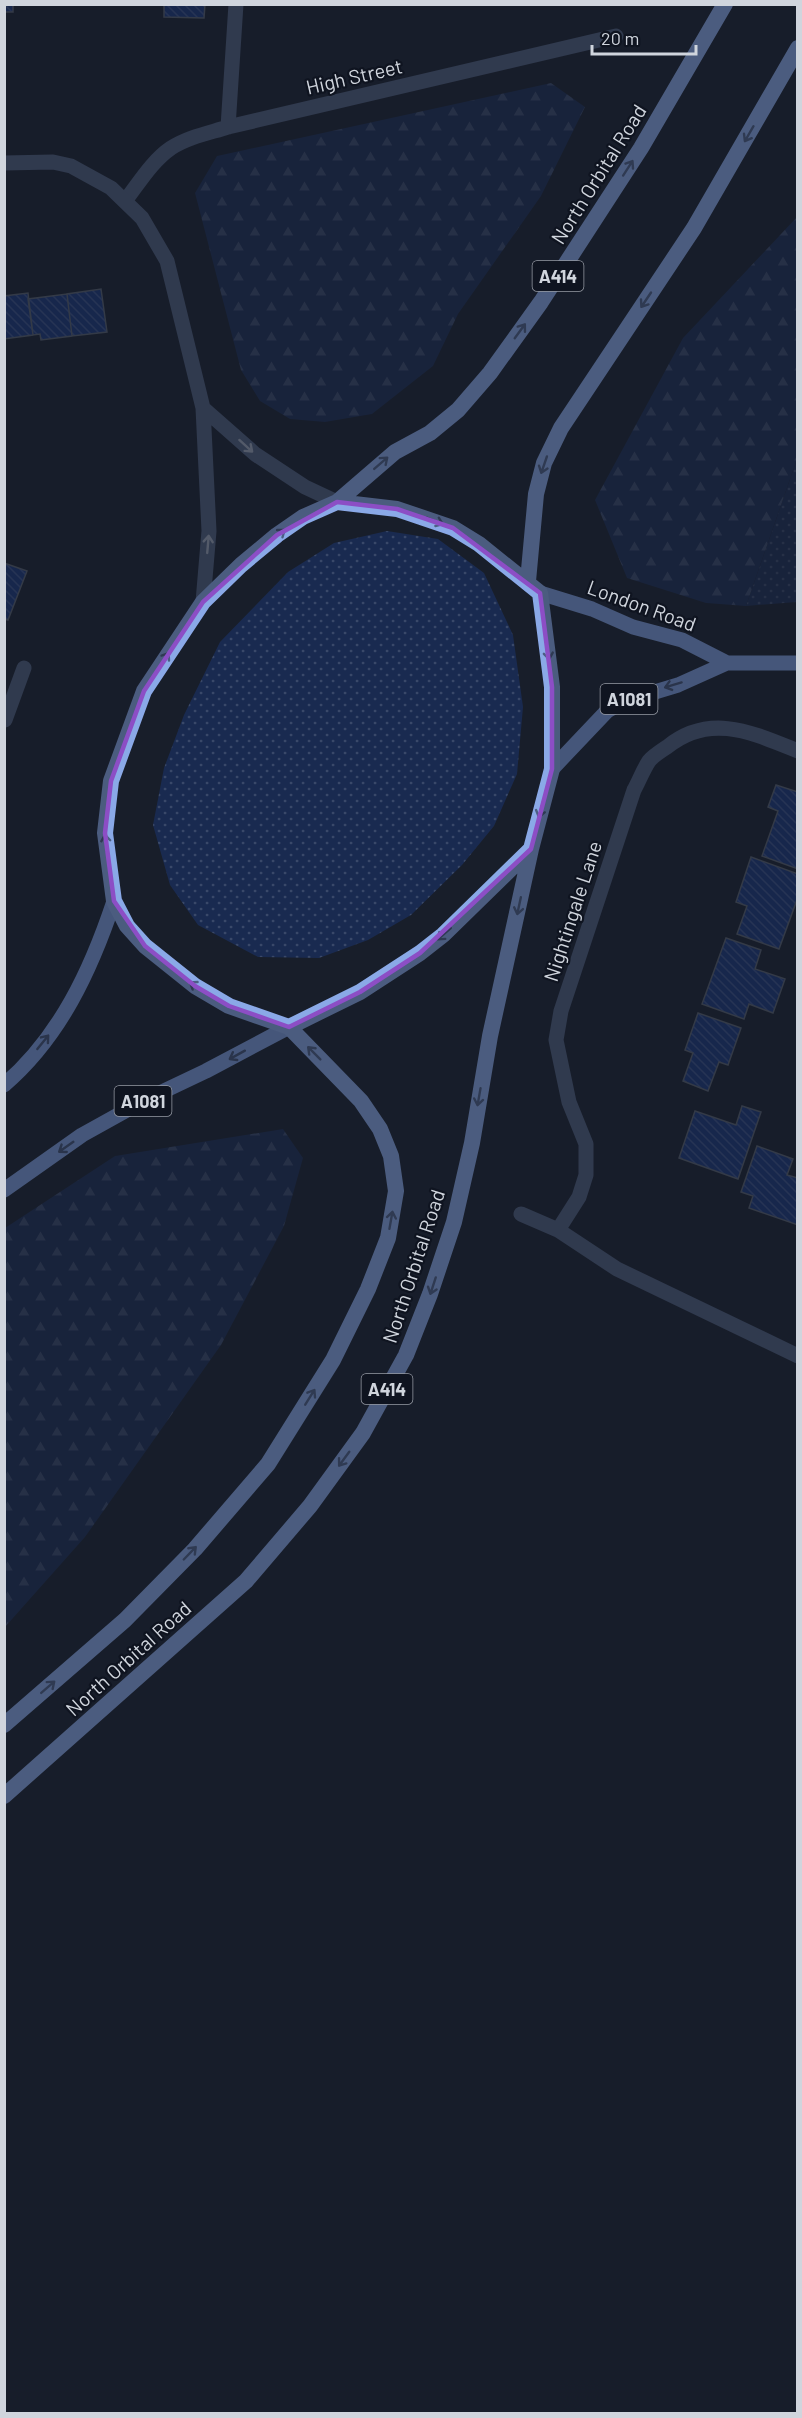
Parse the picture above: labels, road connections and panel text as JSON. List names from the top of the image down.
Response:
{
  "streets": {
    "highway": ["North Orbital Road", "A414"],
    "main road": ["London Road", "A1081"],
    "street": ["High Street", "Nightingale Lane"]
  },
  "crossings": [
    ["North Orbital Road", "London Road"],
    ["North Orbital Road", "A1081"]
  ],
  "one_way": ["London Road"],
  "scale_bar": "20 m"
}
